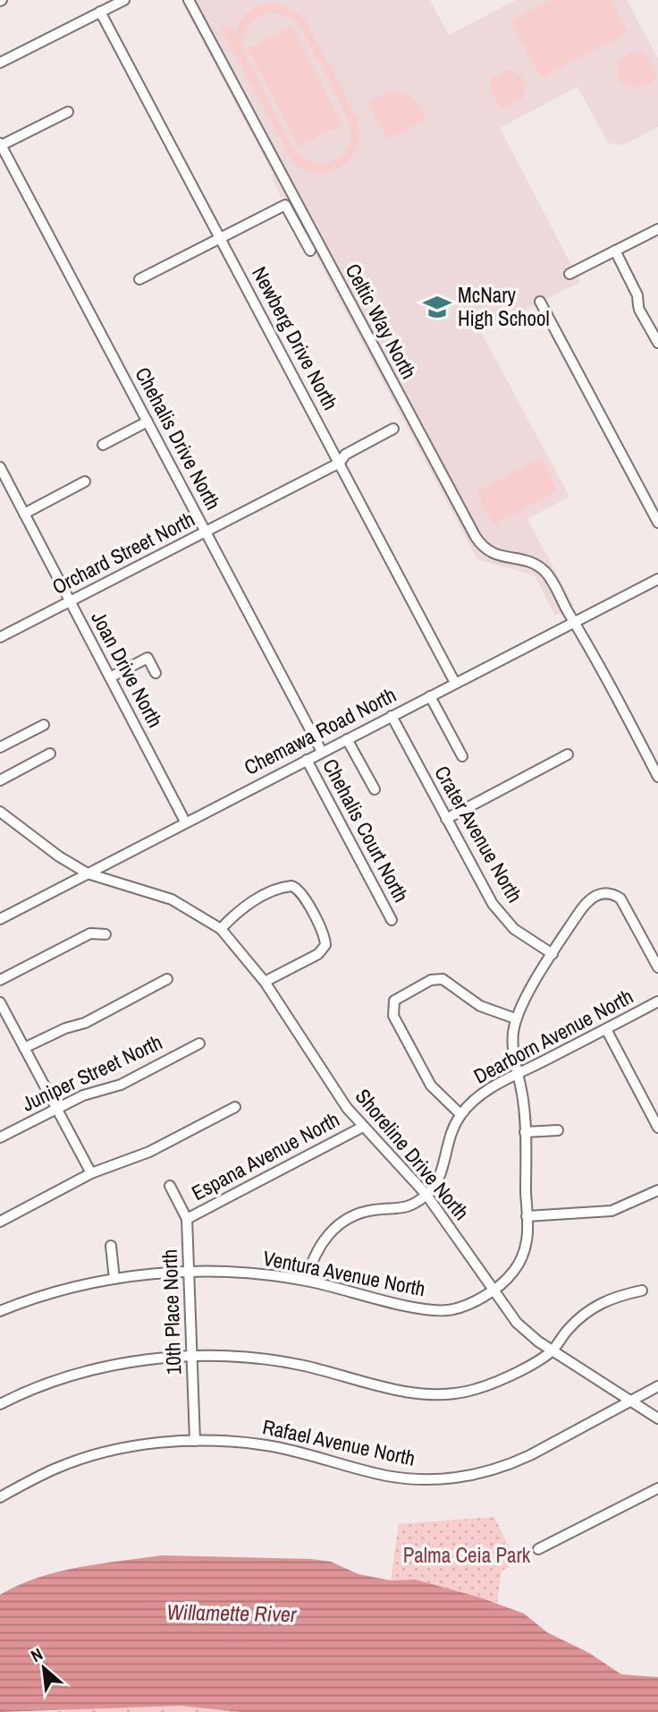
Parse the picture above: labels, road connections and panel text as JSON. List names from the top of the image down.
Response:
{
  "streets": {
    "street": [
      "Celtic Way North",
      "Newberg Drive North",
      "Chehalis Drive North",
      "Orchard Street North",
      "Joan Drive North",
      "Chemawa Road North",
      "Chehalis Court North",
      "Crater Avenue North",
      "Dearborn Avenue North",
      "Juniper Street North",
      "Shoreline Drive North",
      "Espana Avenue North",
      "Ventura Avenue North",
      "10th Place North",
      "Rafael Avenue North"
    ]
  },
  "crossings": [
    ["Celtic Way North", "Chemawa Road North"],
    ["Newberg Drive North", "Orchard Street North"],
    ["Newberg Drive North", "Chemawa Road North"],
    ["Chehalis Drive North", "Orchard Street North"],
    ["Chehalis Drive North", "Chemawa Road North"],
    ["Orchard Street North", "Joan Drive North"],
    ["Joan Drive North", "Chemawa Road North"],
    ["Chemawa Road North", "Chehalis Court North"],
    ["Chemawa Road North", "Crater Avenue North"],
    ["Chemawa Road North", "Shoreline Drive North"],
    ["Dearborn Avenue North", "Shoreline Drive North"],
    ["Dearborn Avenue North", "Ventura Avenue North"],
    ["Shoreline Drive North", "Espana Avenue North"],
    ["Shoreline Drive North", "Ventura Avenue North"],
    ["Shoreline Drive North", "Rafael Avenue North"],
    ["Espana Avenue North", "10th Place North"],
    ["Ventura Avenue North", "10th Place North"],
    ["10th Place North", "Rafael Avenue North"]
  ],
  "water": ["Willamette River"],
  "parks": ["Palma Ceia Park"],
  "places": {
    "school or university": ["McNary High School"]
  },
  "north": "top left"
}
